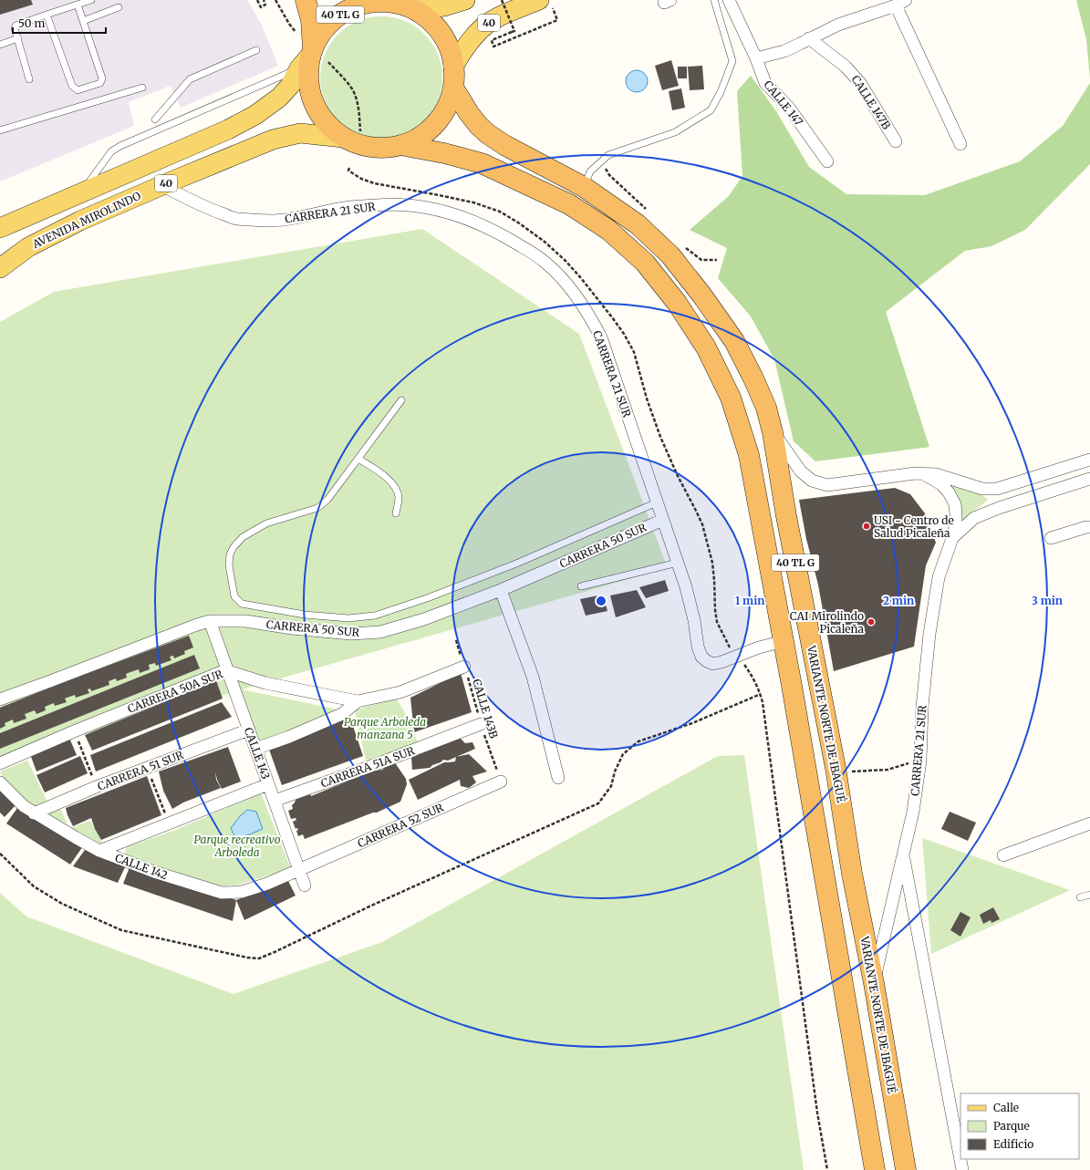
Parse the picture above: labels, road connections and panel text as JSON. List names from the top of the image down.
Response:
{
  "streets": {
    "highway": ["40 TL G", "VARIANTE NORTE DE IBAGUÉ"],
    "main road": ["40", "AVENIDA MIROLINDO"],
    "street": [
      "CALLE 147B",
      "CALLE 147",
      "CARRERA 21 SUR",
      "CARRERA 50 SUR",
      "CARRERA 50A SUR",
      "CALLE 143",
      "CARRERA 51A SUR",
      "CARRERA 51 SUR",
      "CARRERA 52 SUR",
      "CALLE 142"
    ],
    "path": ["CALLE 143B"]
  },
  "crossings": [
    ["40 TL G", "40"],
    ["40 TL G", "CARRERA 21 SUR"],
    ["40 TL G", "AVENIDA MIROLINDO"],
    ["40 TL G", "VARIANTE NORTE DE IBAGUÉ"],
    ["CARRERA 21 SUR", "AVENIDA MIROLINDO"],
    ["CARRERA 21 SUR", "CARRERA 50 SUR"],
    ["CARRERA 21 SUR", "VARIANTE NORTE DE IBAGUÉ"],
    ["CARRERA 50 SUR", "CALLE 143"],
    ["CARRERA 50A SUR", "CALLE 143"],
    ["CALLE 143B", "CARRERA 51A SUR"],
    ["CALLE 143B", "CARRERA 52 SUR"],
    ["CALLE 143", "CARRERA 51A SUR"],
    ["CALLE 143", "CARRERA 51 SUR"],
    ["CALLE 143", "CARRERA 52 SUR"],
    ["CALLE 143", "CALLE 142"],
    ["CARRERA 51 SUR", "CALLE 142"],
    ["CARRERA 52 SUR", "CALLE 142"]
  ],
  "parks": ["Parque Arboleda manzana 5", "Parque recreativo Arboleda"],
  "places": ["USI - Centro de Salud Picaleña", "CAI Mirolindo Picaleña"],
  "legend": ["Calle", "Parque", "Edificio"],
  "scale_bar": "50 m",
  "rings": ["1 min", "2 min", "3 min"]
}
